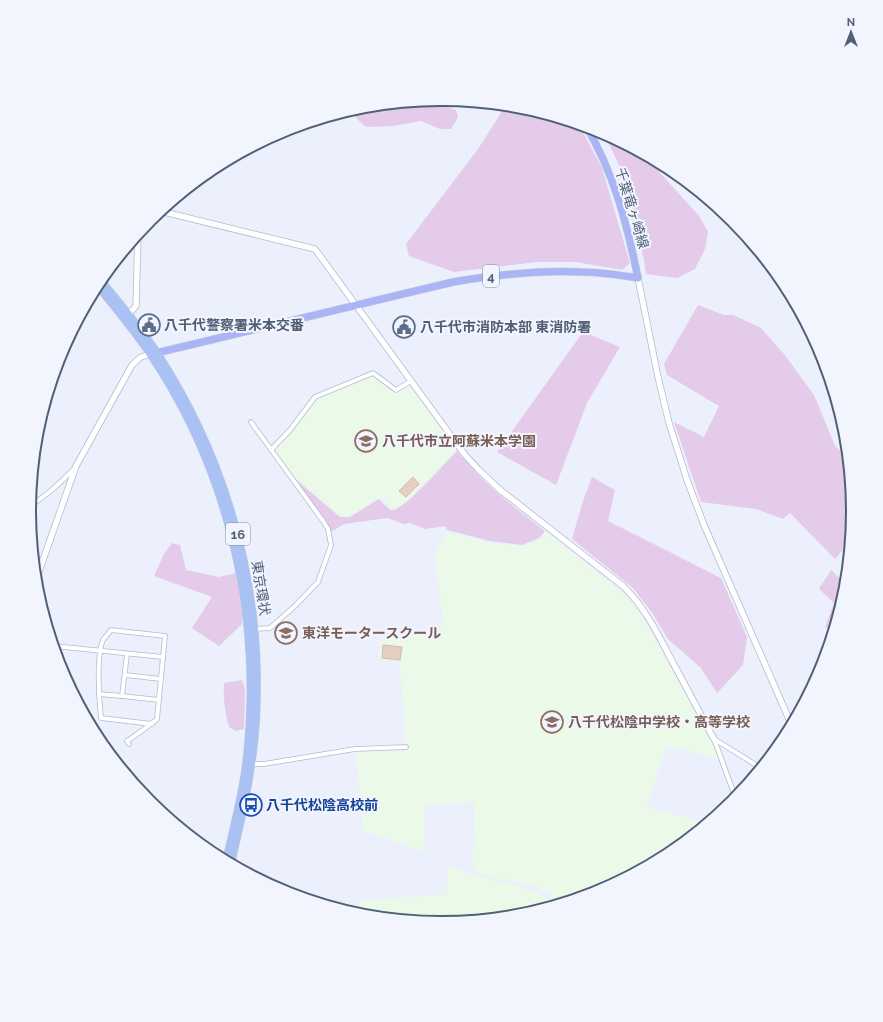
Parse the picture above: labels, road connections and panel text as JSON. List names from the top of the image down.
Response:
{
  "streets": {
    "highway": ["16", "東京環状"],
    "main road": ["千葉竜ヶ崎線", "4"]
  },
  "crossings": [
    ["千葉竜ヶ崎線", "4"],
    ["4", "東京環状"]
  ],
  "places": {
    "public building": ["八千代警察署米本交番", "八千代市消防本部 東消防署"],
    "school or university": ["八千代市立阿蘇米本学園", "東洋モータースクール", "八千代松陰中学校・高等学校"],
    "bus stop": ["八千代松陰高校前"]
  },
  "north": "top"
}
